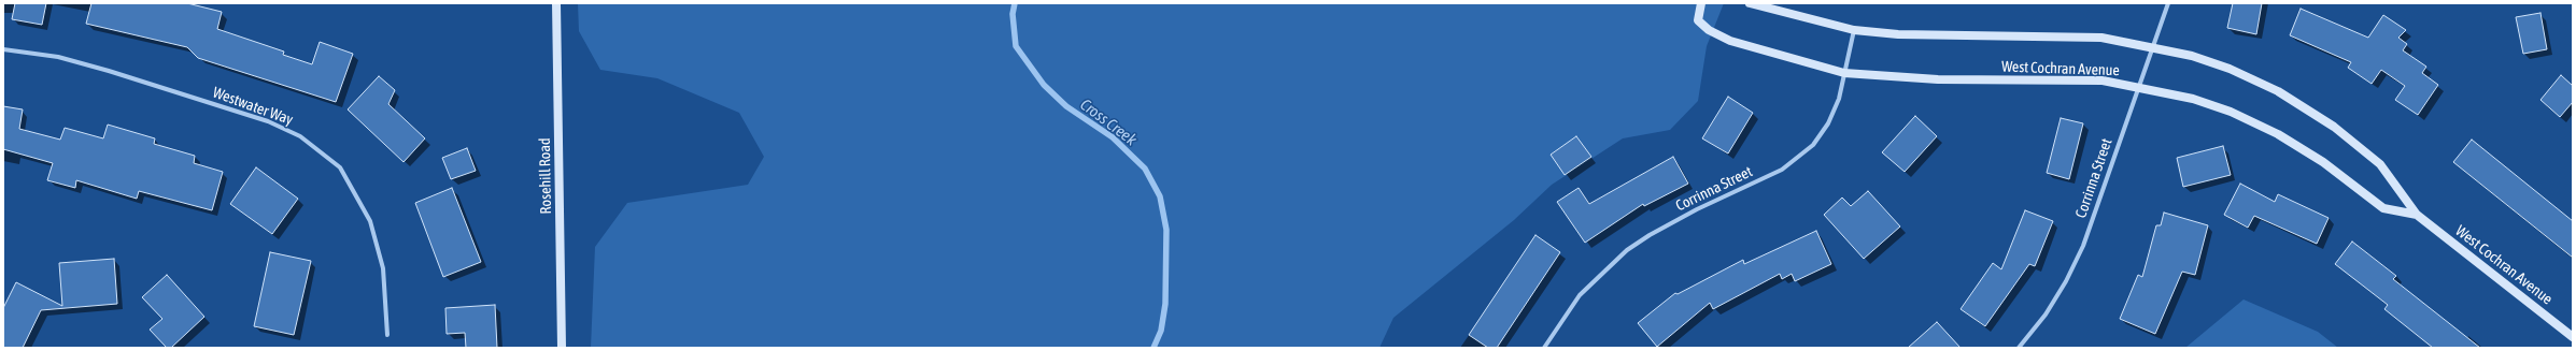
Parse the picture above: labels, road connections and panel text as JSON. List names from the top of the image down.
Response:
{
  "streets": {
    "street": [
      "West Cochran Avenue",
      "Westwater Way",
      "Rosehill Road",
      "Corrinna Street"
    ]
  },
  "crossings": [
    ["West Cochran Avenue", "Corrinna Street"]
  ],
  "water": ["Cross Creek"]
}
